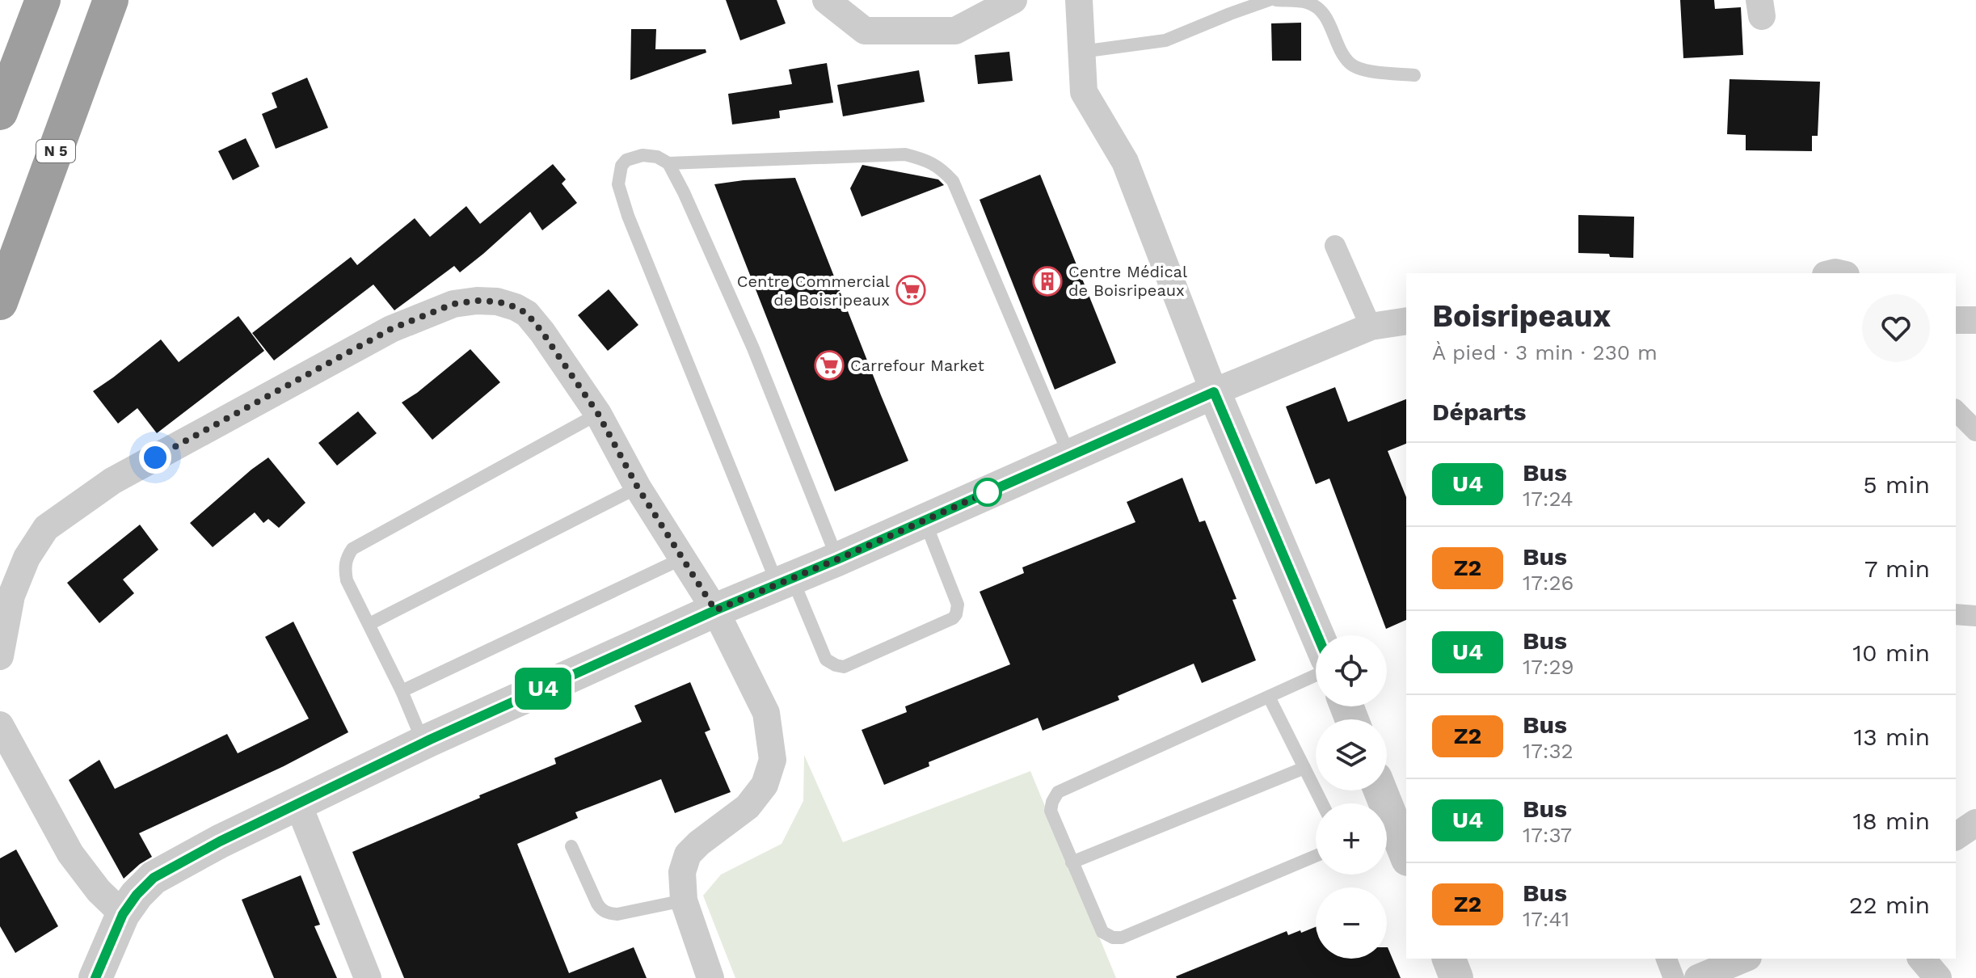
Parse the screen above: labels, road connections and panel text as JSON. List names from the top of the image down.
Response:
{
  "streets": {
    "highway": ["N 5"]
  },
  "places": {
    "building": ["Centre Médical de Boisripeaux"],
    "supermarket": ["Centre Commercial de Boisripeaux", "Carrefour Market"]
  },
  "lines": ["bus line U4"],
  "page": {
    "on_map": "U4",
    "heading": [
      ["Boisripeaux", "À pied · 3 min · 230 m"],
      "Départs"
    ],
    "list": [
      {
        "mark": "U4",
        "name": "Bus",
        "note": "17:24",
        "value": "5 min"
      },
      {
        "mark": "Z2",
        "name": "Bus",
        "note": "17:26",
        "value": "7 min"
      },
      {
        "mark": "U4",
        "name": "Bus",
        "note": "17:29",
        "value": "10 min"
      },
      {
        "mark": "Z2",
        "name": "Bus",
        "note": "17:32",
        "value": "13 min"
      },
      {
        "mark": "U4",
        "name": "Bus",
        "note": "17:37",
        "value": "18 min"
      },
      {
        "mark": "Z2",
        "name": "Bus",
        "note": "17:41",
        "value": "22 min"
      }
    ],
    "map_buttons": ["+", "−"]
  }
}
